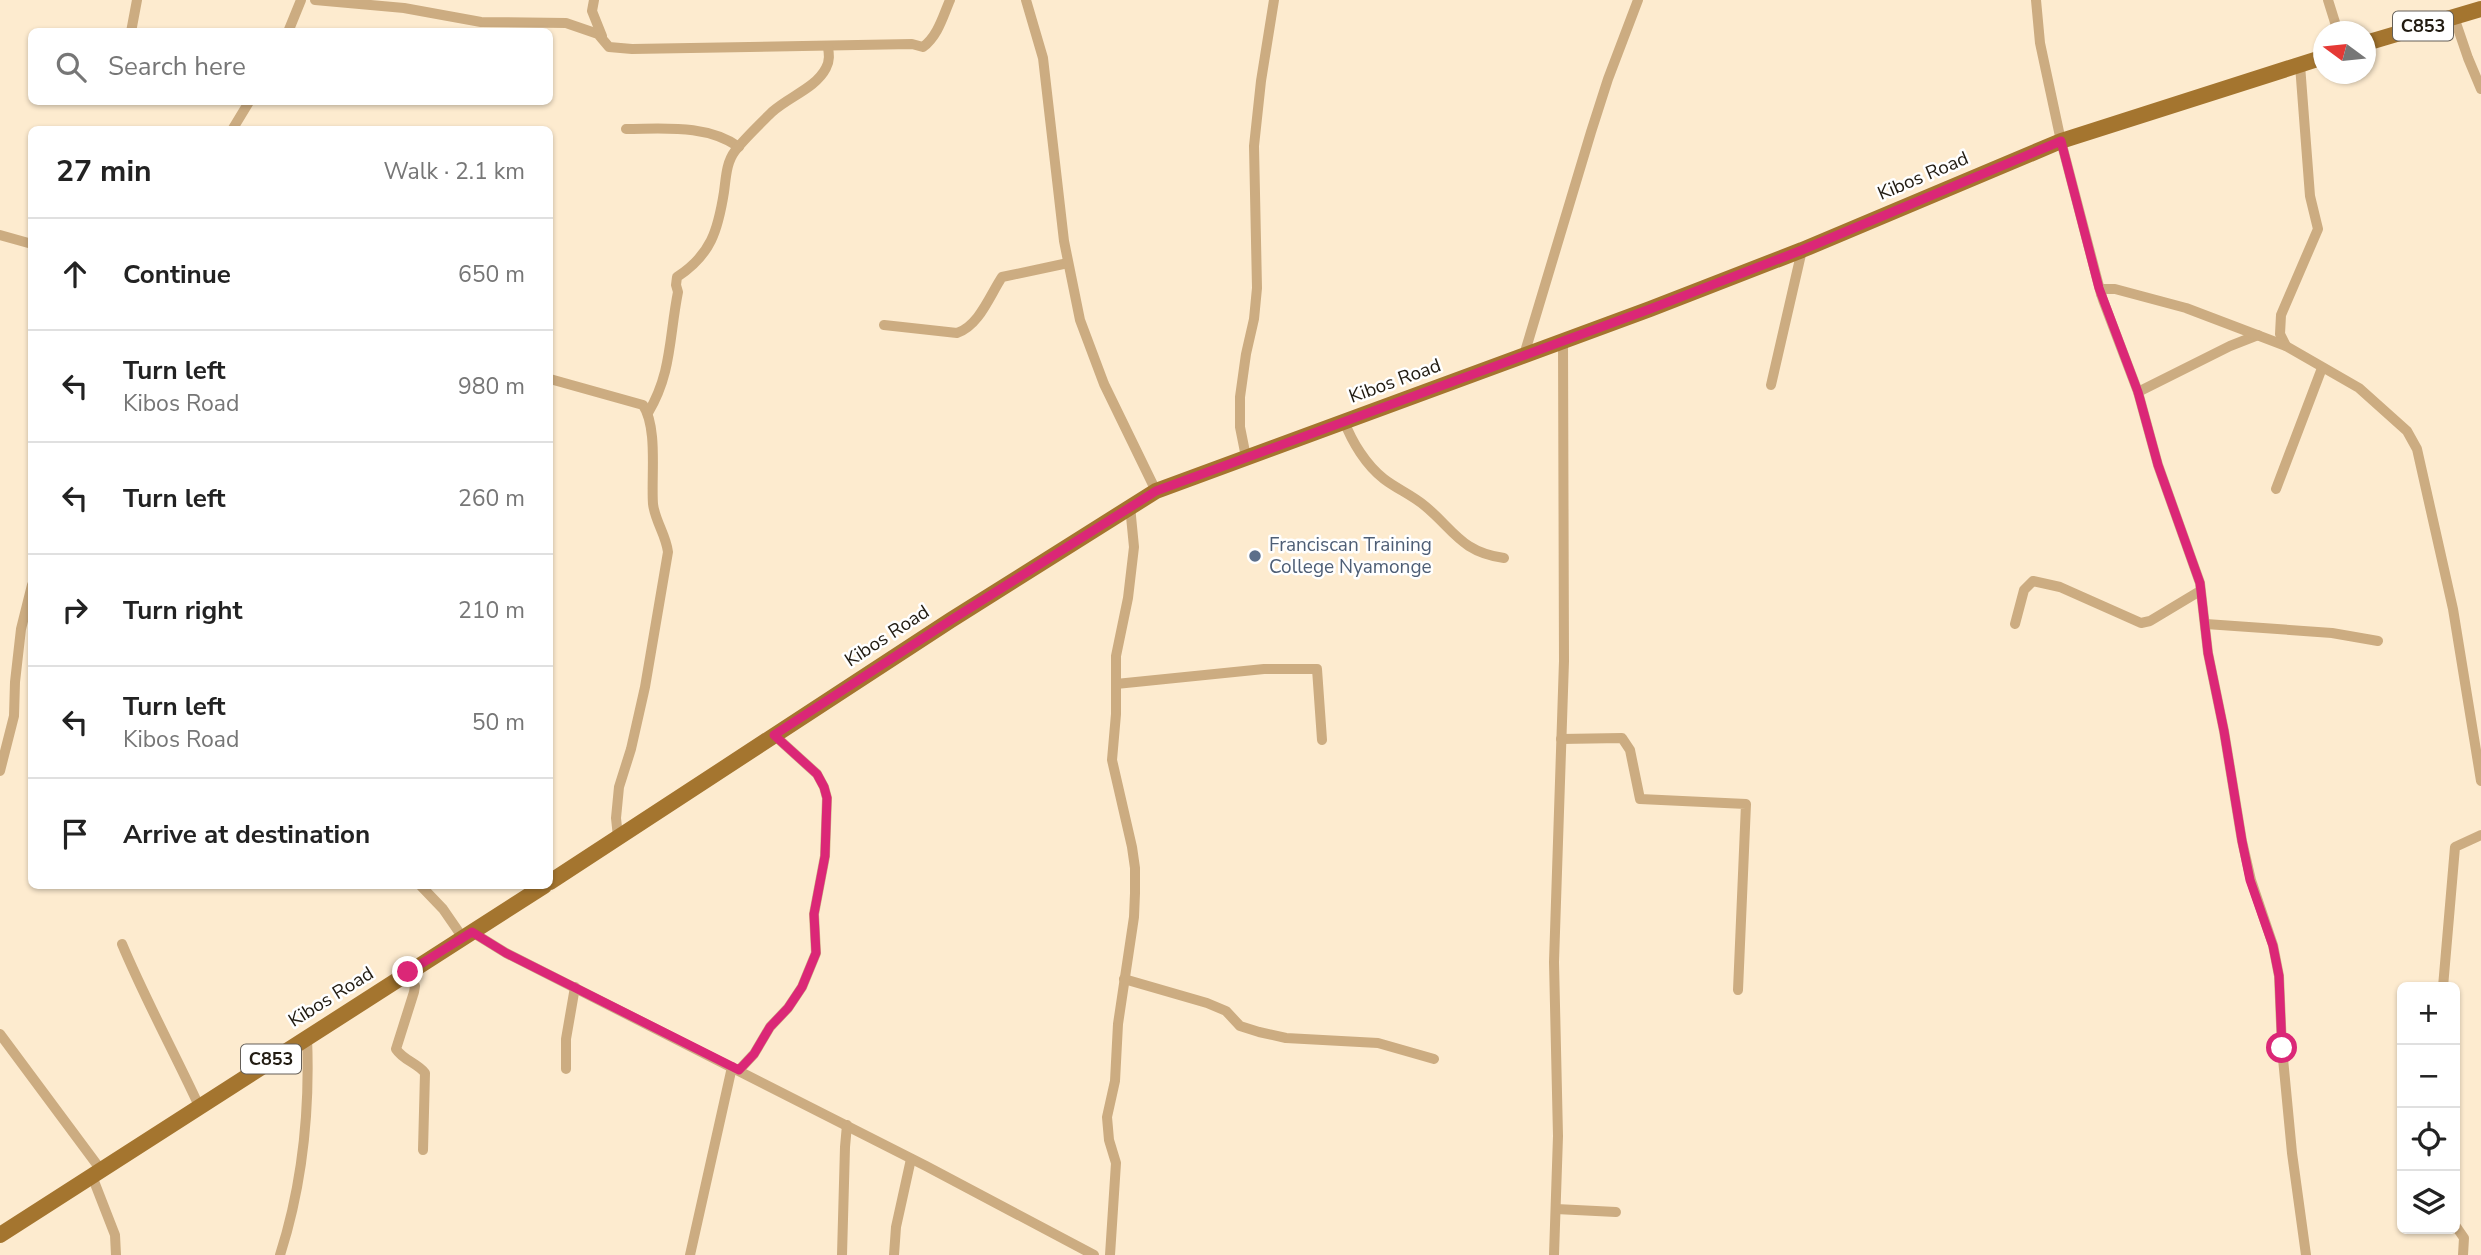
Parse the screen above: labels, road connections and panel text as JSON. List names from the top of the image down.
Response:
{
  "streets": {
    "main road": ["C853", "Kibos Road"]
  },
  "places": ["Franciscan Training College Nyamonge"],
  "north": "left",
  "page": {
    "search": "Search here",
    "heading": ["27 min", "Walk · 2.1 km"],
    "list": [
      ["Continue", "650 m"],
      ["Turn left", "Kibos Road", "980 m"],
      ["Turn left", "260 m"],
      ["Turn right", "210 m"],
      ["Turn left", "Kibos Road", "50 m"],
      "Arrive at destination"
    ],
    "map_buttons": ["+", "−"]
  }
}
